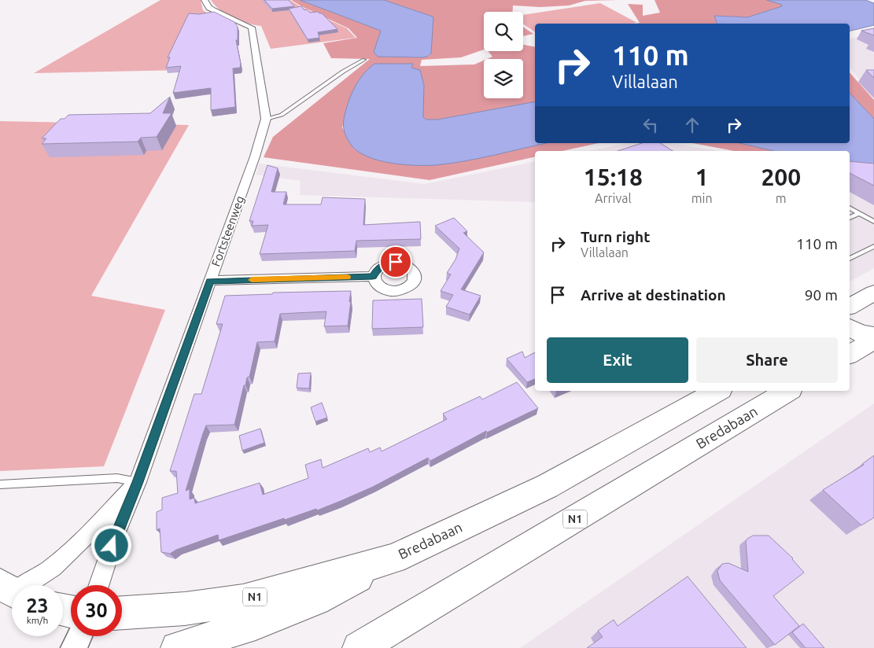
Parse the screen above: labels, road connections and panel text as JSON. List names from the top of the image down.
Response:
{
  "streets": {
    "main road": ["Bredabaan", "N1"],
    "street": ["Fortsteenweg"]
  },
  "page": {
    "turn": ["110 m", "Villalaan"],
    "eta": [
      "15:18",
      "Arrival",
      "1",
      "min",
      "200",
      "m"
    ],
    "list": [
      {
        "name": "Turn right",
        "note": "Villalaan",
        "value": "110 m"
      },
      {
        "name": "Arrive at destination",
        "value": "90 m"
      }
    ],
    "buttons": ["Exit", "Share"],
    "speed": "23 km/h",
    "limit": "30"
  }
}
